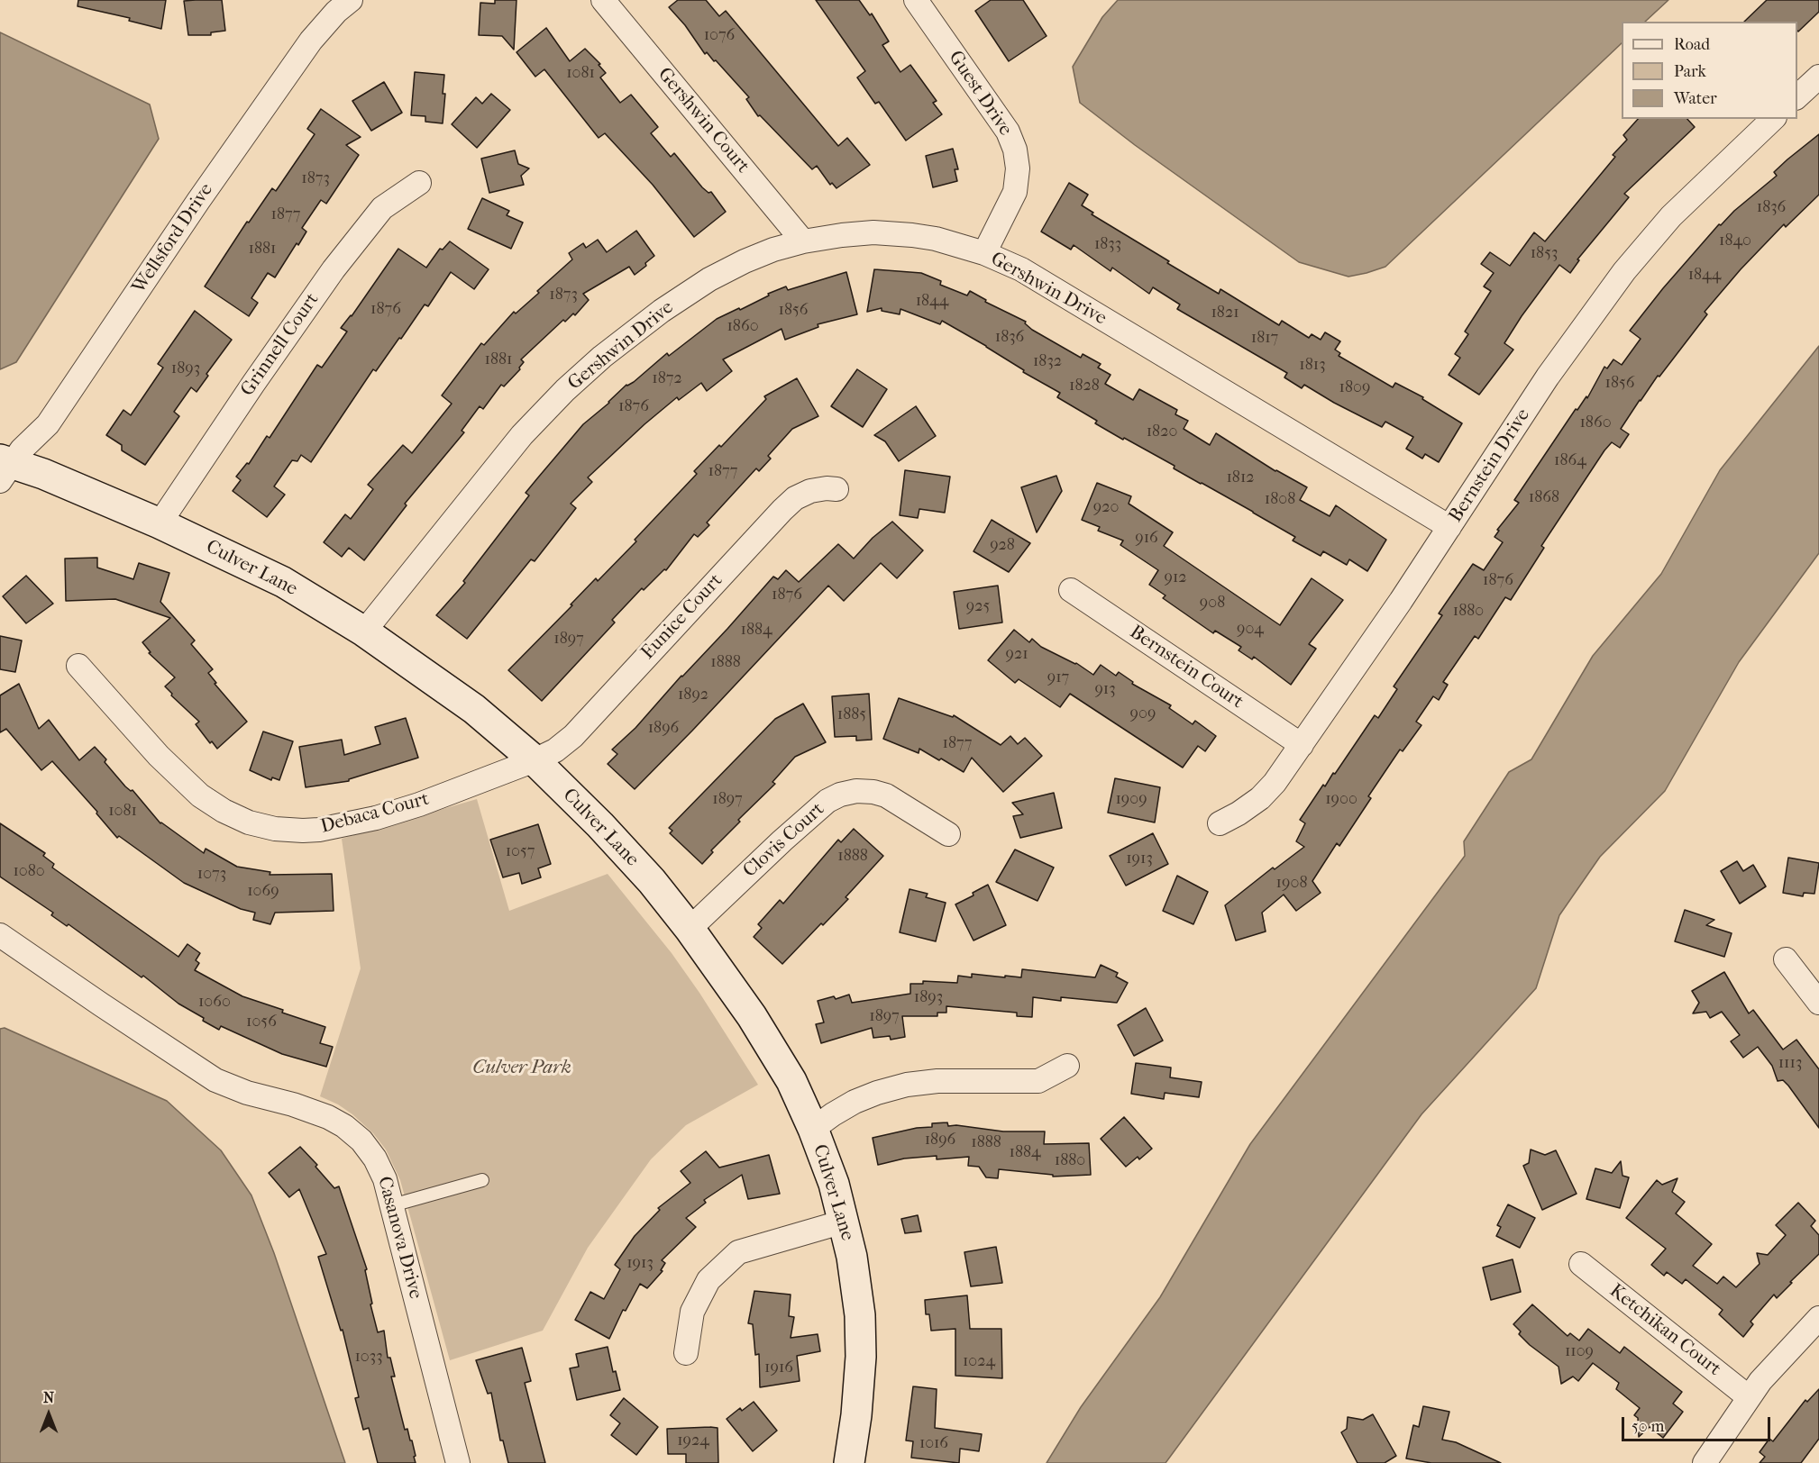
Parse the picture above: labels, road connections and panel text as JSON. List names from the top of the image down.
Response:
{
  "streets": {
    "street": [
      "Guest Drive",
      "Gershwin Court",
      "Wellsford Drive",
      "Gershwin Drive",
      "Grinnell Court",
      "Bernstein Drive",
      "Culver Lane",
      "Eunice Court",
      "Bernstein Court",
      "Debaca Court",
      "Clovis Court",
      "Casanova Drive",
      "Ketchikan Court"
    ]
  },
  "crossings": [
    ["Guest Drive", "Gershwin Drive"],
    ["Gershwin Court", "Gershwin Drive"],
    ["Wellsford Drive", "Culver Lane"],
    ["Gershwin Drive", "Bernstein Drive"],
    ["Gershwin Drive", "Culver Lane"],
    ["Grinnell Court", "Culver Lane"],
    ["Bernstein Drive", "Bernstein Court"],
    ["Culver Lane", "Eunice Court"],
    ["Culver Lane", "Debaca Court"],
    ["Culver Lane", "Clovis Court"],
    ["Eunice Court", "Debaca Court"]
  ],
  "parks": ["Culver Park"],
  "house_numbers": [
    "1076",
    "1081",
    "1873",
    "1836",
    "1877",
    "1840",
    "1833",
    "1881",
    "1853",
    "1844",
    "1873",
    "1844",
    "1876",
    "1856",
    "1821",
    "1860",
    "1836",
    "1817",
    "1881",
    "1832",
    "1813",
    "1893",
    "1872",
    "1856",
    "1828",
    "1809",
    "1876",
    "1860",
    "1820",
    "1864",
    "1877",
    "1812",
    "1868",
    "1808",
    "920",
    "916",
    "928",
    "912",
    "1876",
    "1876",
    "908",
    "925",
    "1880",
    "904",
    "1884",
    "1897",
    "921",
    "1888",
    "917",
    "913",
    "1892",
    "909",
    "1885",
    "1896",
    "1877",
    "1897",
    "1909",
    "1900",
    "1081",
    "1057",
    "1888",
    "1913",
    "1080",
    "1073",
    "1908",
    "1069",
    "1893",
    "1060",
    "1897",
    "1056",
    "1113",
    "1896",
    "1888",
    "1884",
    "1880",
    "1913",
    "1109",
    "1033",
    "1024",
    "1916",
    "1924",
    "1016"
  ],
  "legend": ["Road", "Park", "Water"],
  "scale_bar": "50 m",
  "north": "top"
}
